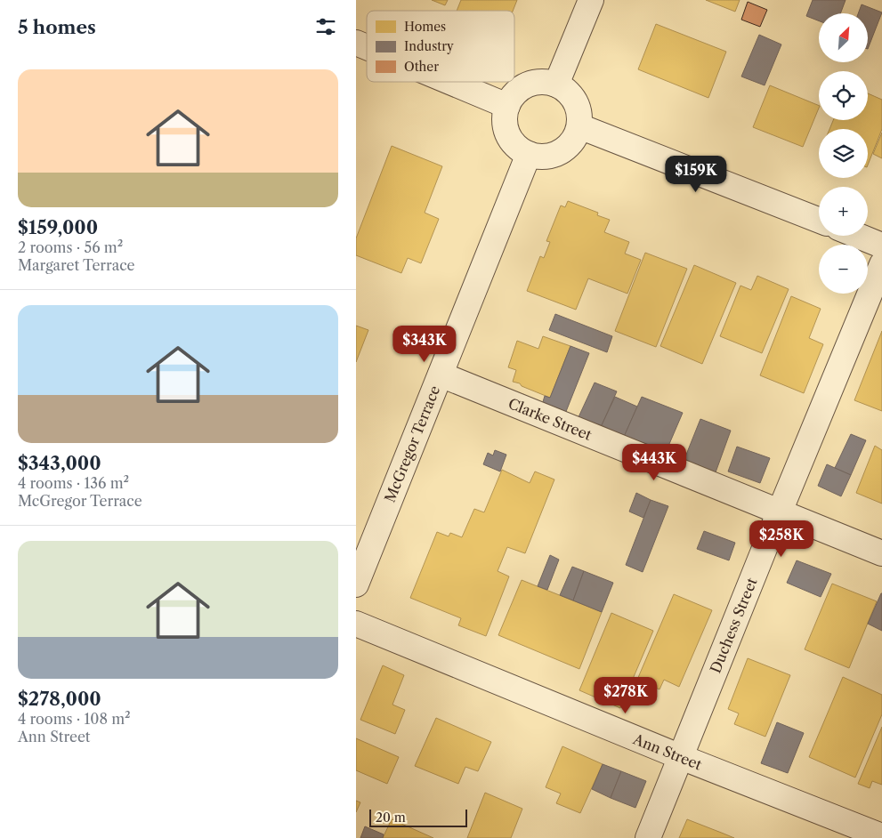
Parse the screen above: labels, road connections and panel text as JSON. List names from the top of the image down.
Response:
{
  "streets": {
    "street": [
      "Clarke Street",
      "McGregor Terrace",
      "Duchess Street",
      "Ann Street"
    ]
  },
  "crossings": [
    ["Clarke Street", "McGregor Terrace"],
    ["Clarke Street", "Duchess Street"],
    ["Duchess Street", "Ann Street"]
  ],
  "legend": ["Homes", "Industry", "Other"],
  "scale_bar": "20 m",
  "north": "top right",
  "page": {
    "heading": "5 homes",
    "map_buttons": ["+", "−"],
    "list": [
      {
        "name": "$159,000",
        "note": "2 rooms · 56 m² · Margaret Terrace"
      },
      {
        "name": "$343,000",
        "note": "4 rooms · 136 m² · McGregor Terrace"
      },
      {
        "name": "$278,000",
        "note": "4 rooms · 108 m² · Ann Street"
      }
    ],
    "price": [
      "$159K",
      "$343K",
      "$443K",
      "$258K",
      "$278K"
    ],
    "scale": "20 m"
  }
}
